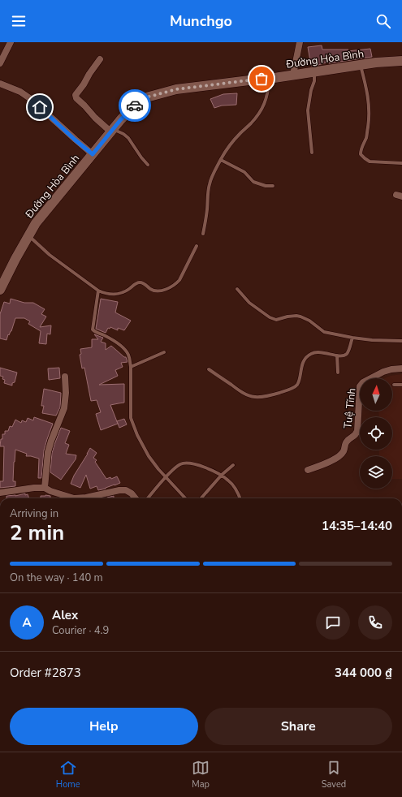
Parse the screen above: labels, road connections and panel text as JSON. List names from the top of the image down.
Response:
{
  "streets": {
    "street": ["Đường Hòa Bình", "Tuệ Tĩnh"]
  },
  "north": "top",
  "page": {
    "header": "Munchgo",
    "heading": ["2 min", "Arriving in", "14:35–14:40"],
    "panel": [
      "Alex",
      "Courier · 4.9",
      "Order #2873",
      "344 000 ₫"
    ],
    "bar": "On the way · 140 m",
    "round": "A",
    "buttons": ["Help", "Share"],
    "tabs": ["Home", "Map", "Saved"]
  }
}
